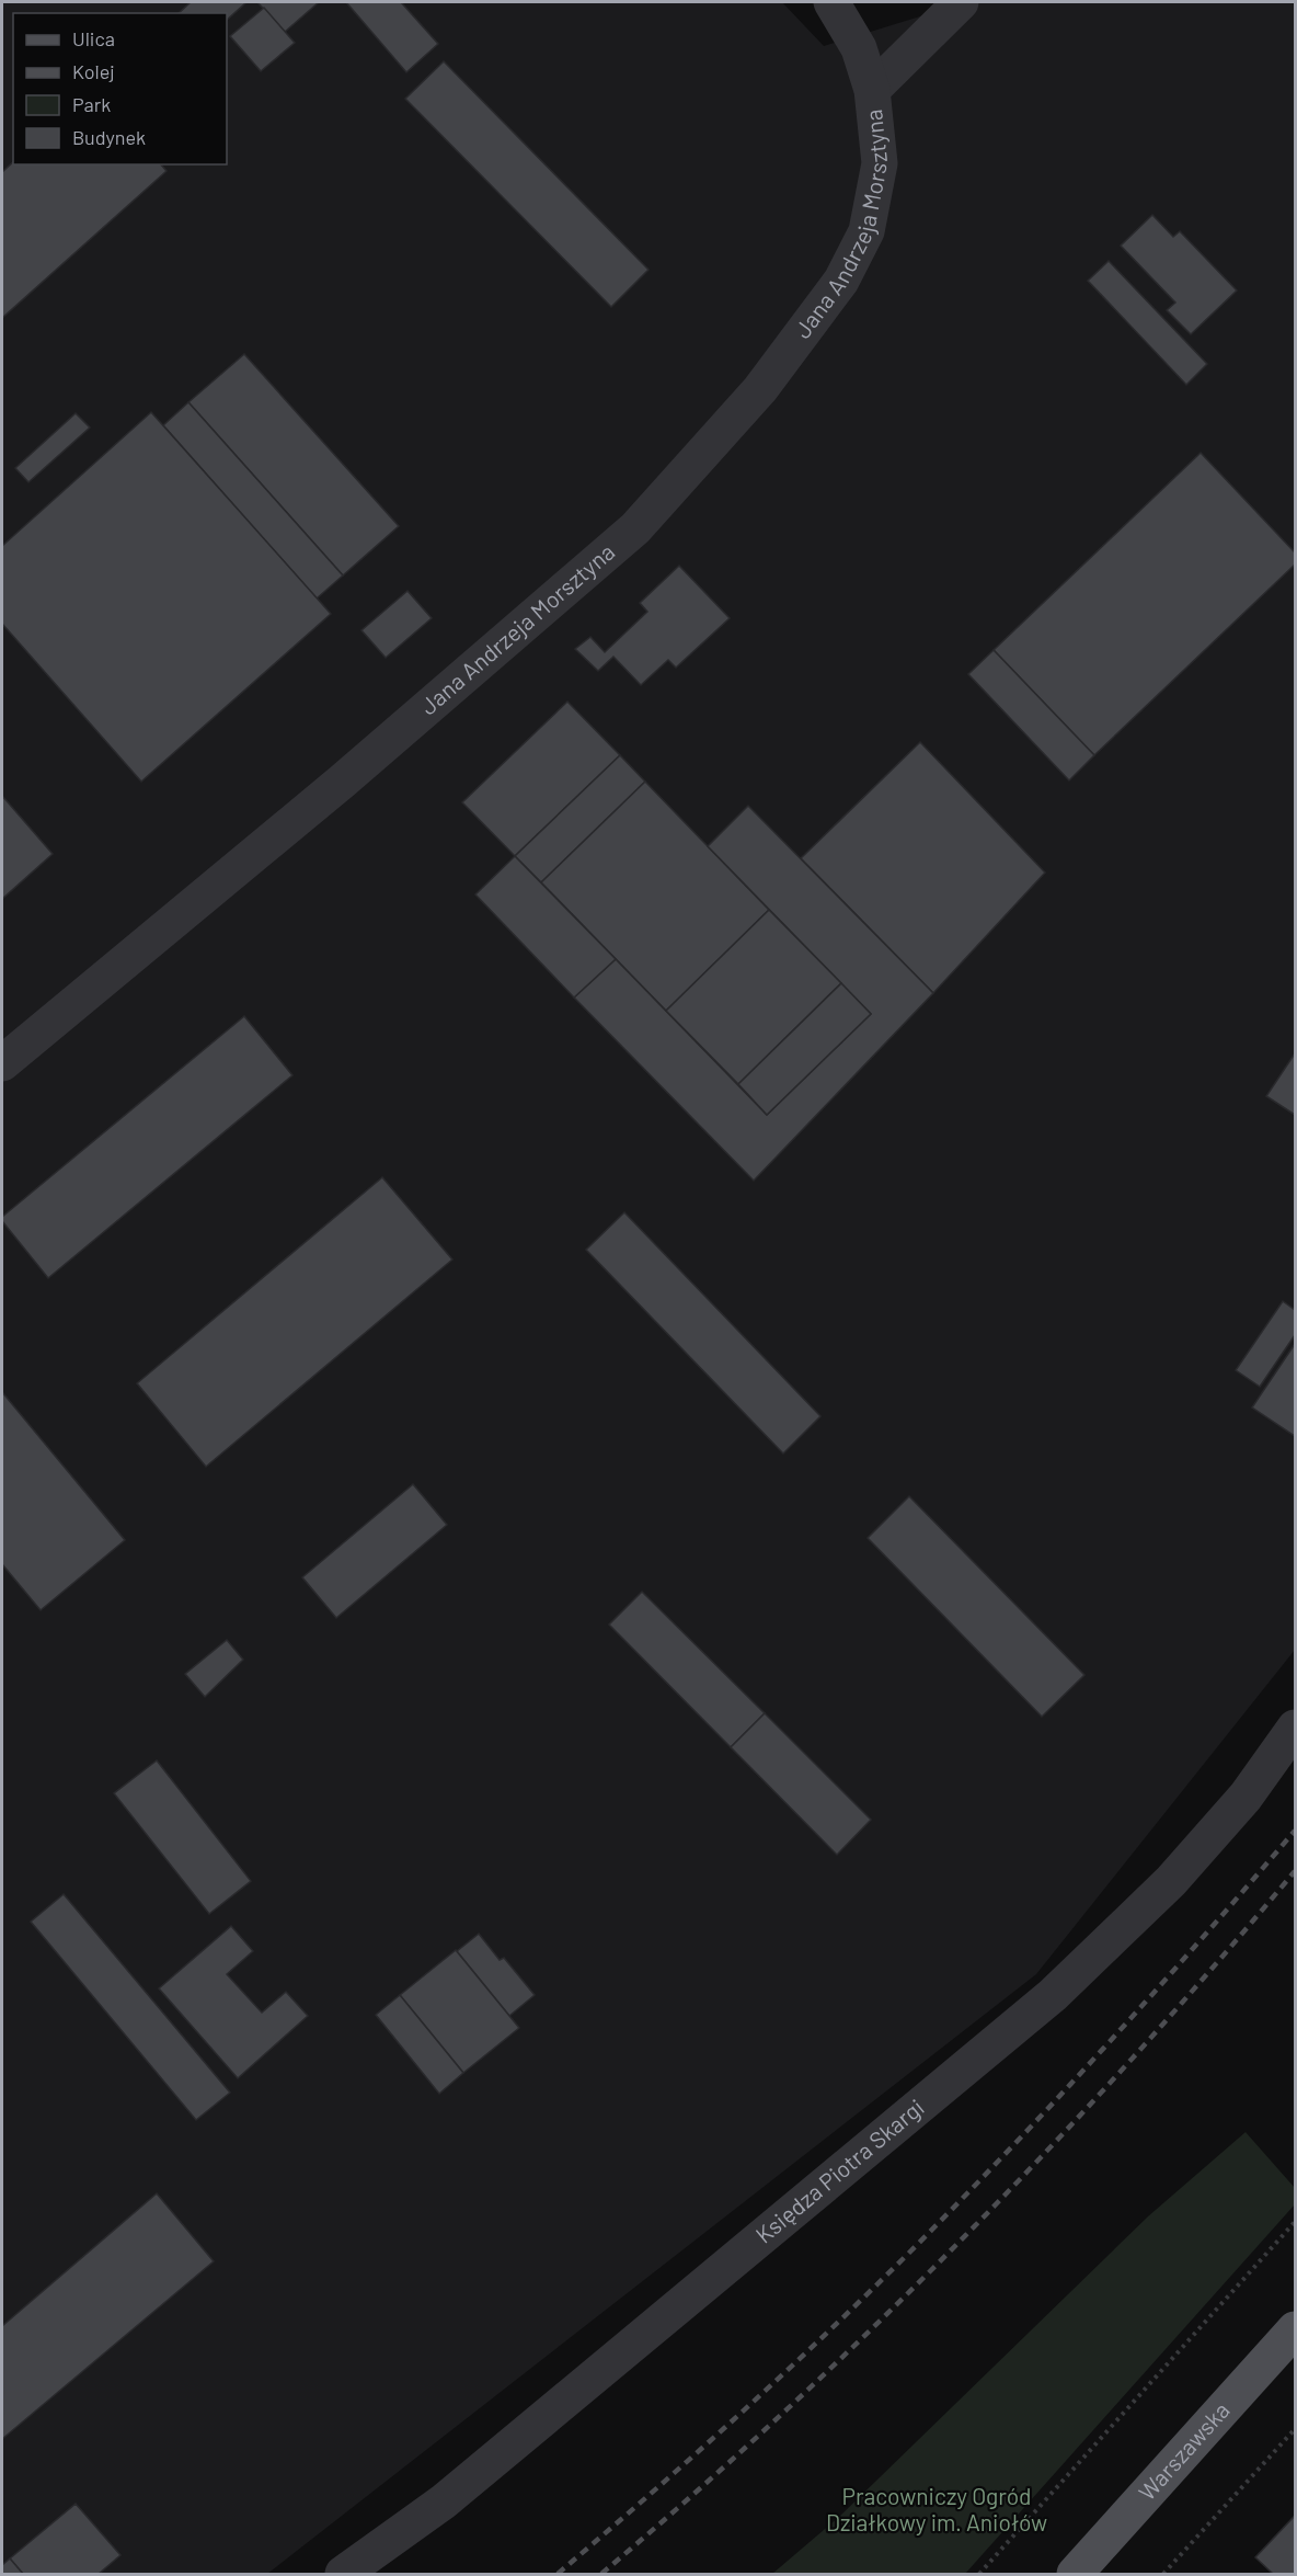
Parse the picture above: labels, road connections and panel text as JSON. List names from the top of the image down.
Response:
{
  "streets": {
    "main road": ["Warszawska"],
    "street": ["Jana Andrzeja Morsztyna", "Księdza Piotra Skargi"]
  },
  "parks": ["Pracowniczy Ogród Działkowy im. Aniołów"],
  "legend": [
    "Ulica",
    "Kolej",
    "Park",
    "Budynek"
  ]
}
